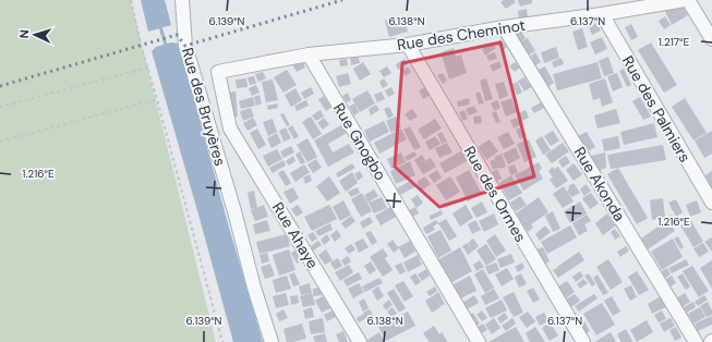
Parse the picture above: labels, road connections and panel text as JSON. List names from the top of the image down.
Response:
{
  "streets": {
    "street": [
      "Rue des Cheminot",
      "Rue des Bruyères",
      "Rue des Palmiers",
      "Rue Gnogbo",
      "Rue Akonda",
      "Rue des Ormes",
      "Rue Ahaye"
    ]
  },
  "crossings": [
    ["Rue des Cheminot", "Rue des Palmiers"],
    ["Rue des Cheminot", "Rue Gnogbo"],
    ["Rue des Cheminot", "Rue Akonda"],
    ["Rue des Cheminot", "Rue des Ormes"],
    ["Rue des Cheminot", "Rue Ahaye"]
  ],
  "north": "left",
  "coordinates": [
    "6.139°N",
    "6.138°N",
    "6.137°N",
    "1.217°E",
    "1.216°E"
  ]
}
